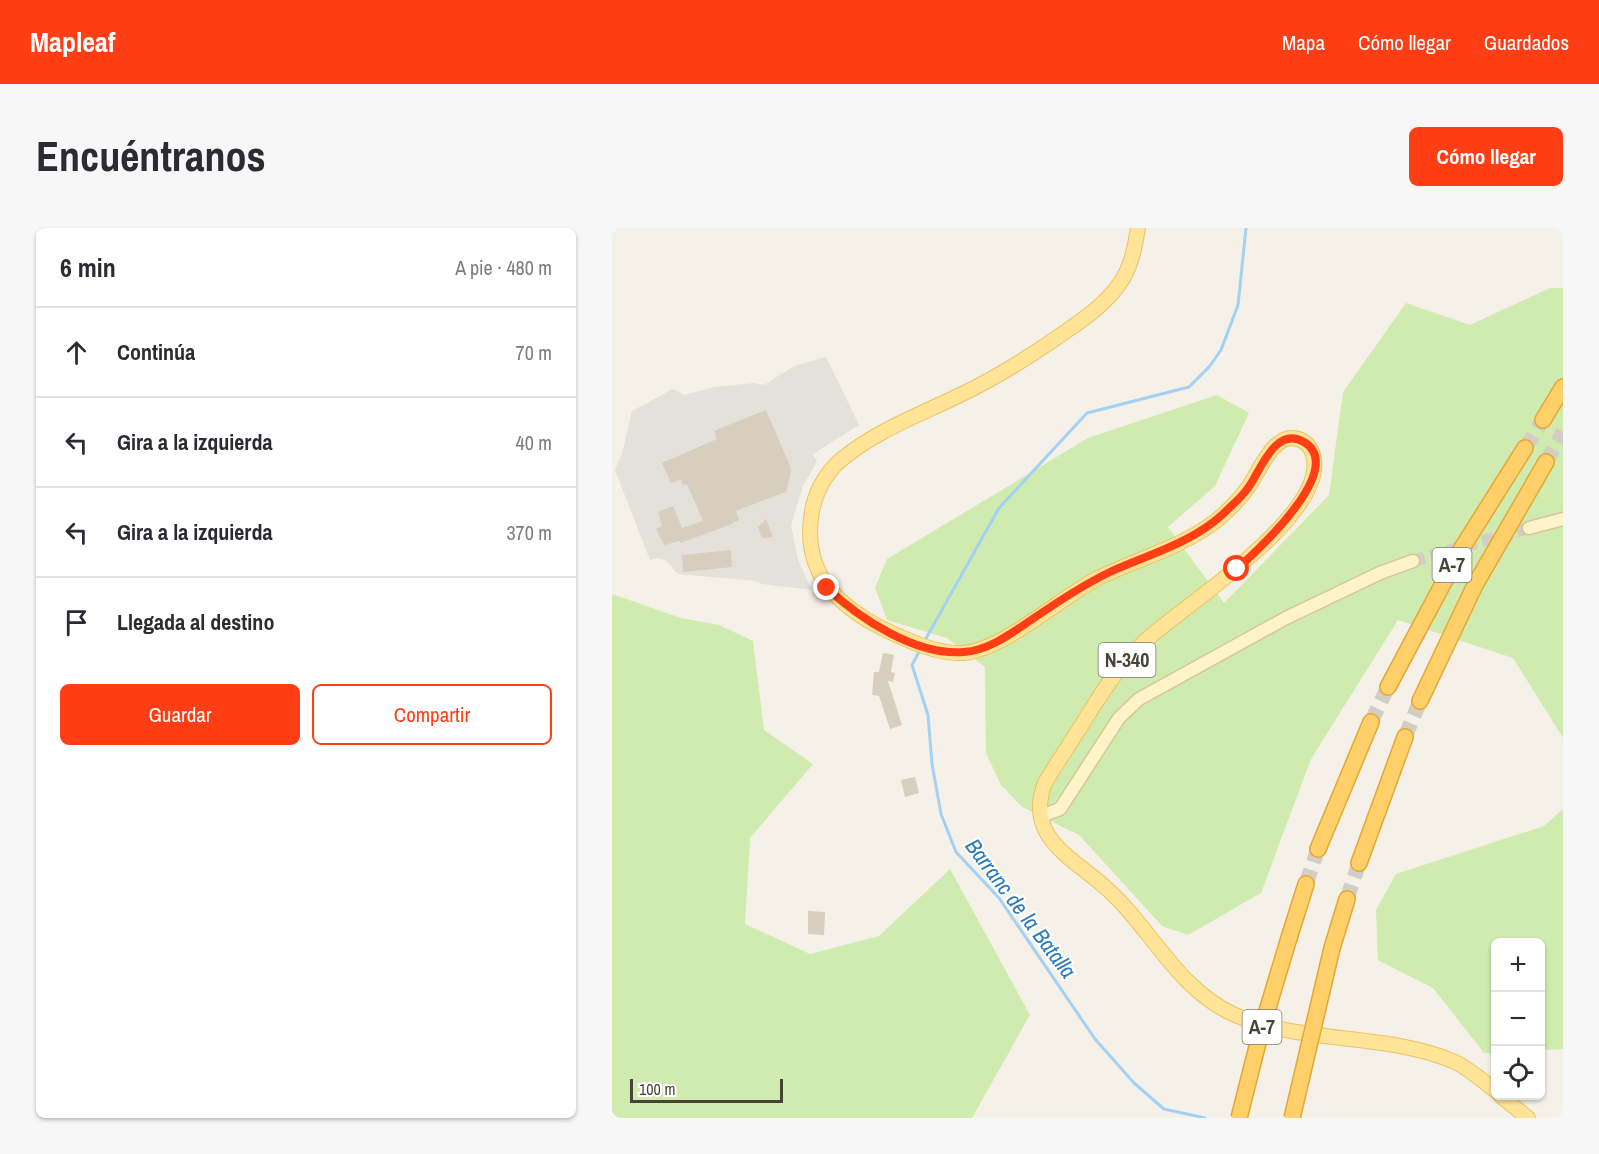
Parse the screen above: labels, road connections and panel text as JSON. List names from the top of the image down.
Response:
{
  "streets": {
    "highway": ["A-7"],
    "main road": ["N-340"]
  },
  "water": ["Barranc de la Batalla"],
  "scale_bar": "100 m",
  "page": {
    "header": "Mapleaf",
    "nav": ["Mapa", "Cómo llegar", "Guardados"],
    "buttons": [
      "Cómo llegar",
      ["Guardar", "Compartir"]
    ],
    "title": "Encuéntranos",
    "heading": ["6 min", "A pie · 480 m"],
    "list": [
      ["Continúa", "70 m"],
      ["Gira a la izquierda", "40 m"],
      ["Gira a la izquierda", "370 m"],
      "Llegada al destino"
    ],
    "map_buttons": ["+", "−"],
    "scale": "100 m"
  }
}
